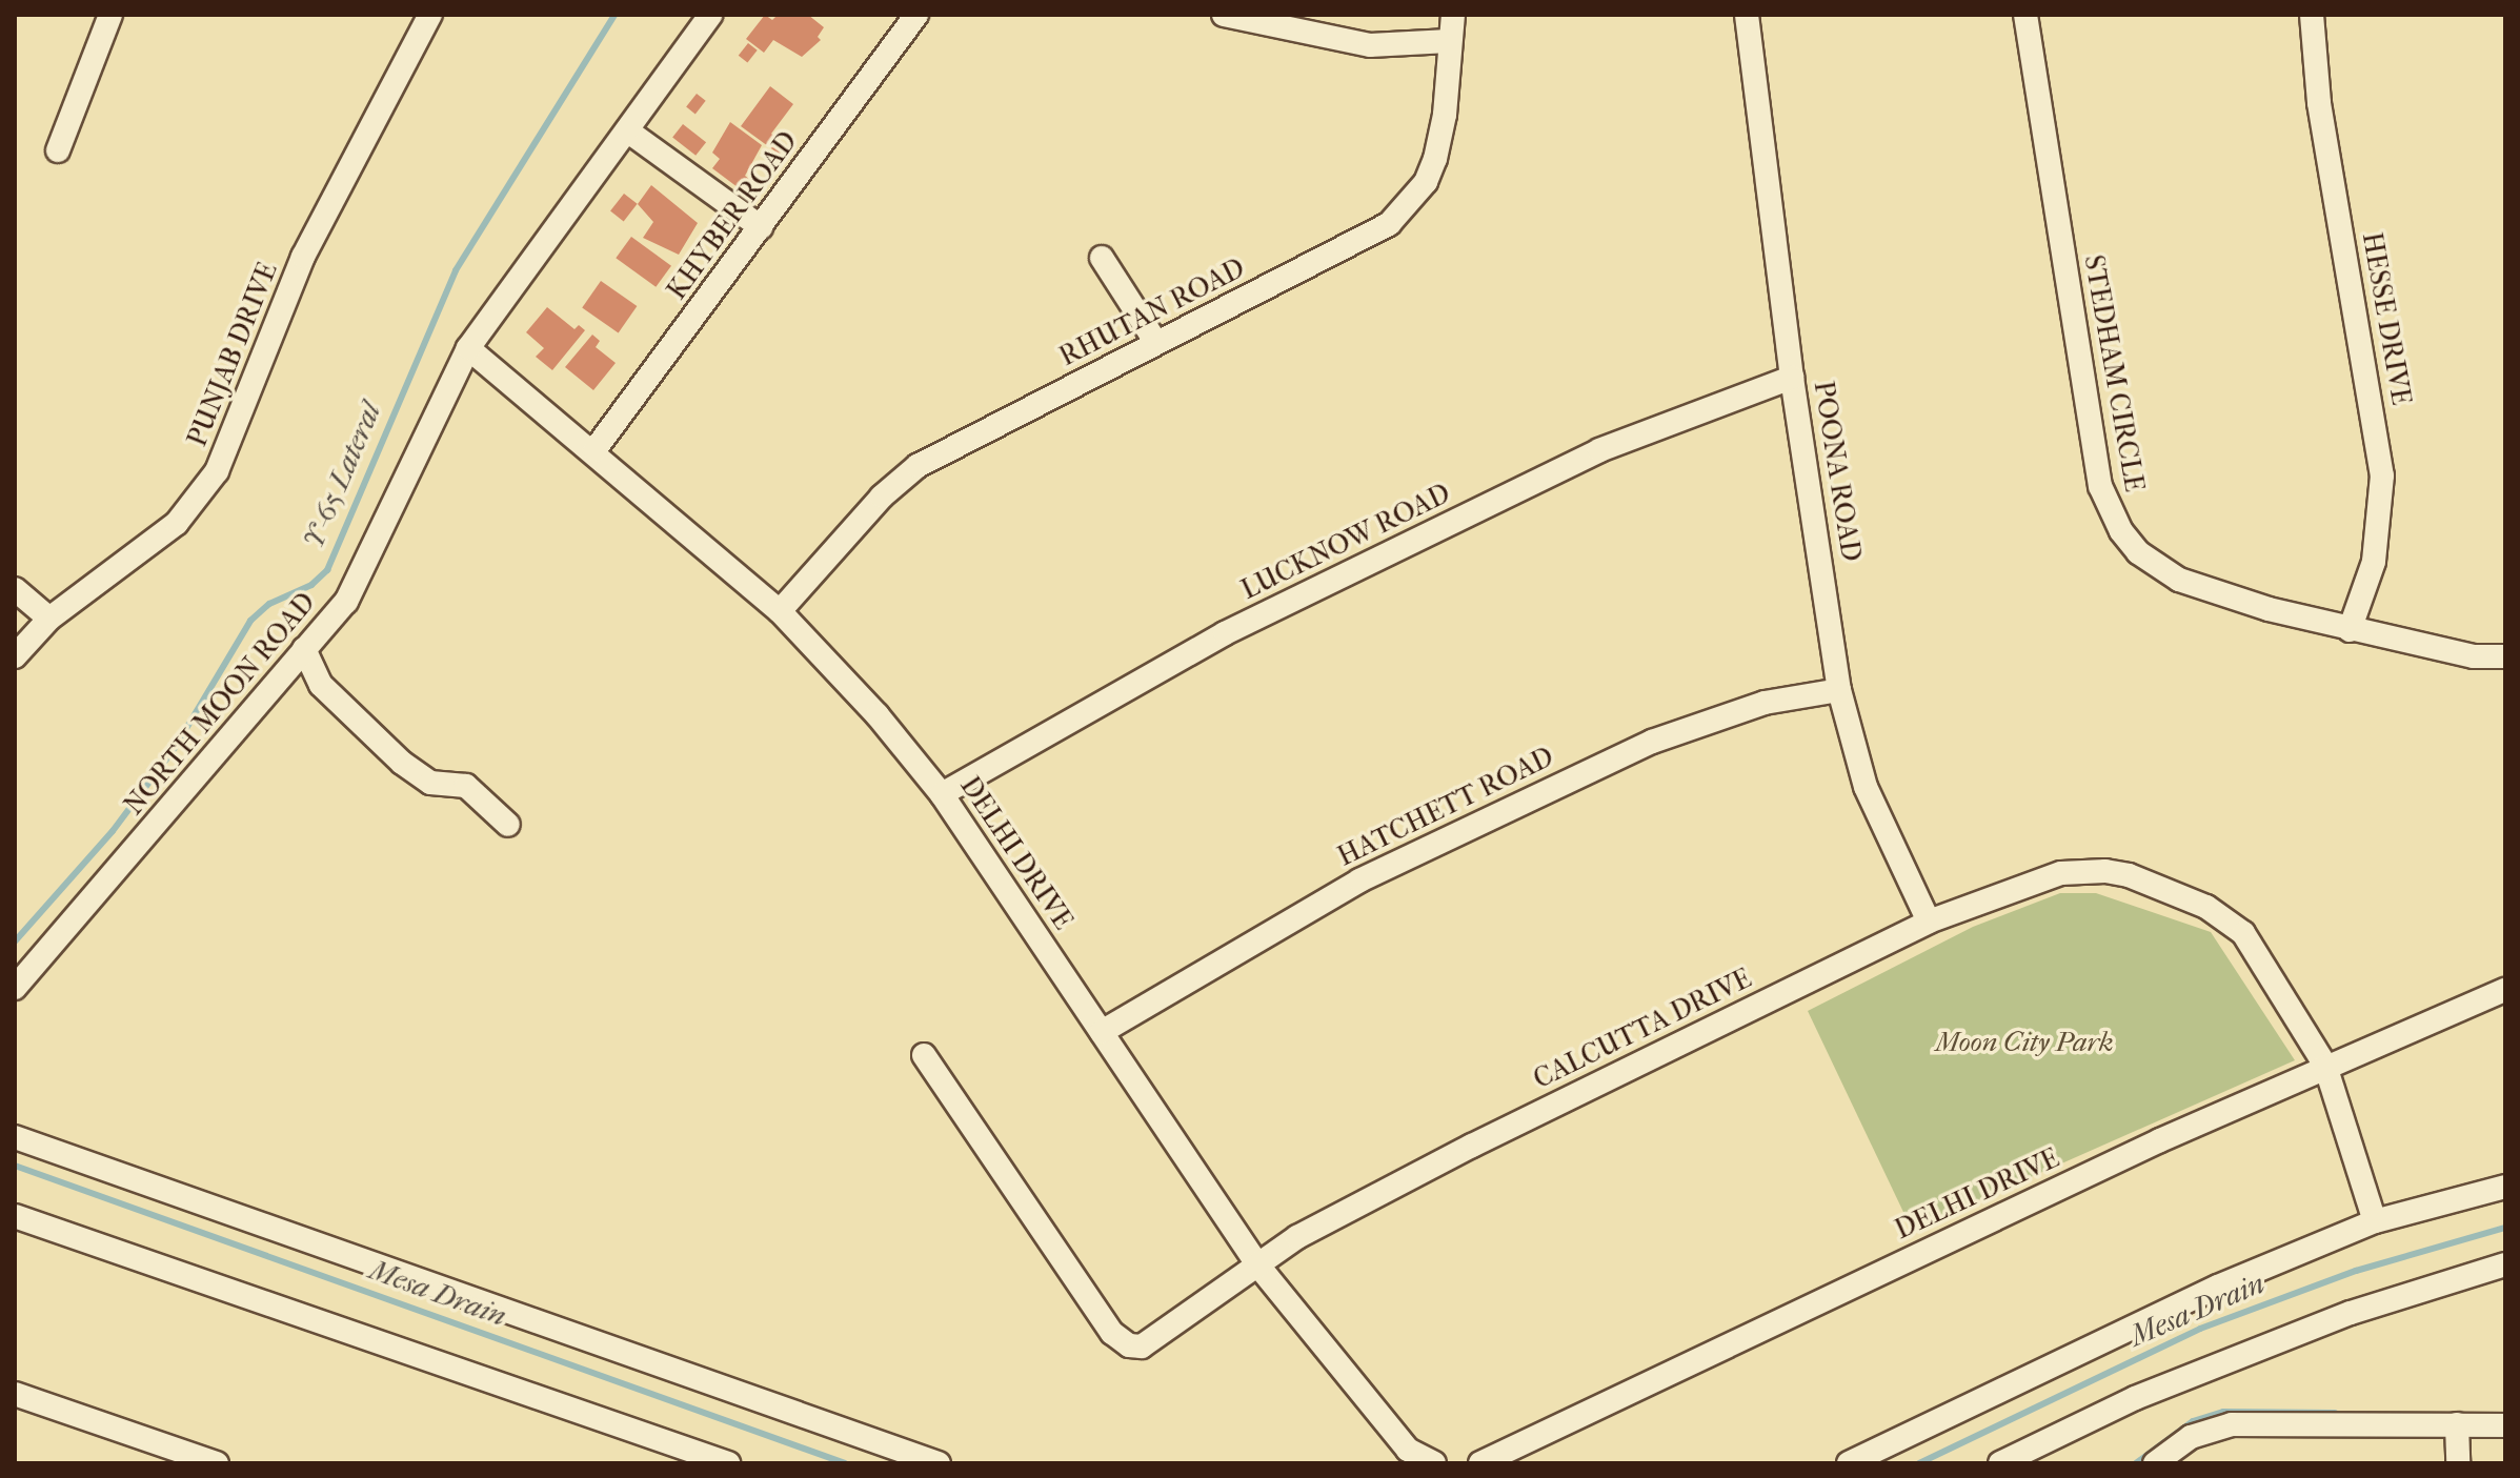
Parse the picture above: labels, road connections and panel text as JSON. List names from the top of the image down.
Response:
{
  "streets": {
    "street": [
      "KHYBER ROAD",
      "RHUTAN ROAD",
      "HESSE DRIVE",
      "PUNJAB DRIVE",
      "STEDHAM CIRCLE",
      "POONA ROAD",
      "LUCKNOW ROAD",
      "NORTH MOON ROAD",
      "HATCHETT ROAD",
      "DELHI DRIVE",
      "CALCUTTA DRIVE"
    ]
  },
  "crossings": [
    ["KHYBER ROAD", "DELHI DRIVE"],
    ["RHUTAN ROAD", "DELHI DRIVE"],
    ["HESSE DRIVE", "STEDHAM CIRCLE"],
    ["POONA ROAD", "LUCKNOW ROAD"],
    ["POONA ROAD", "HATCHETT ROAD"],
    ["POONA ROAD", "CALCUTTA DRIVE"],
    ["LUCKNOW ROAD", "DELHI DRIVE"],
    ["NORTH MOON ROAD", "DELHI DRIVE"],
    ["HATCHETT ROAD", "DELHI DRIVE"],
    ["DELHI DRIVE", "CALCUTTA DRIVE"]
  ],
  "water": ["Y-65 Lateral", "Mesa Drain"],
  "parks": ["Moon City Park"]
}
